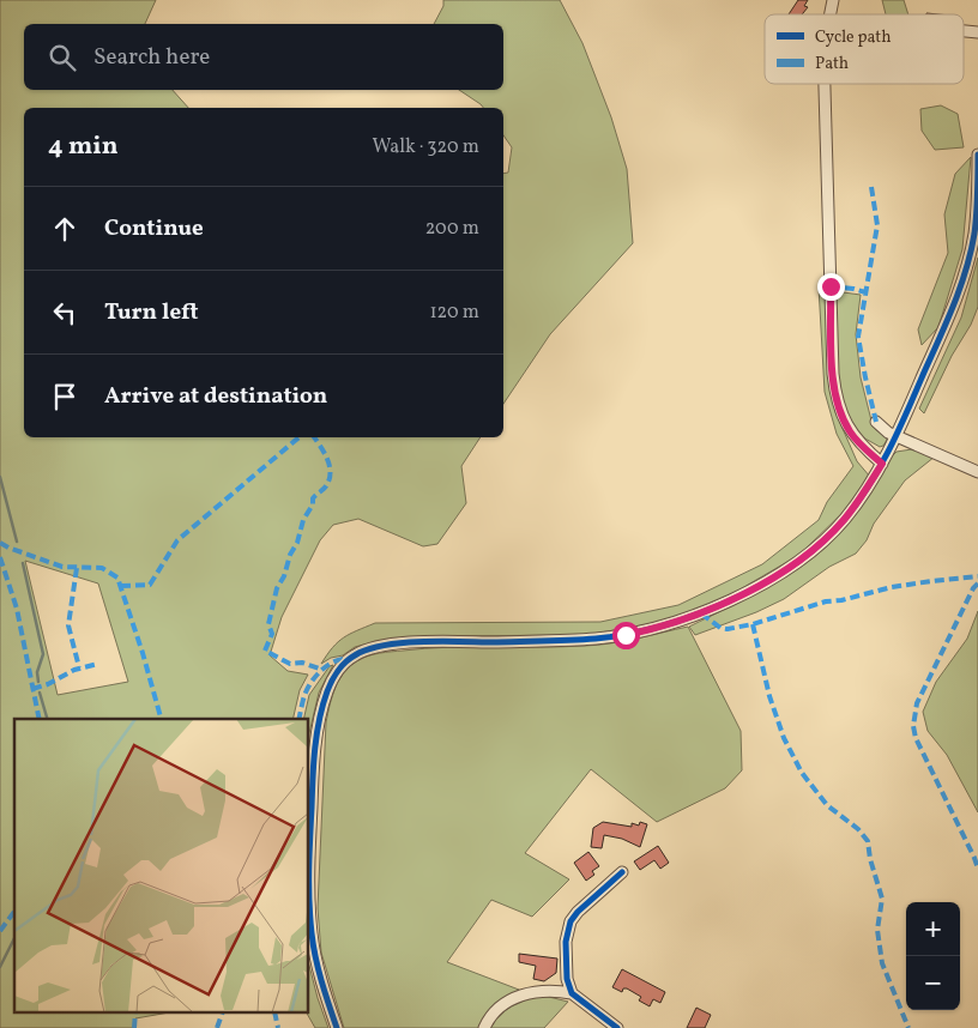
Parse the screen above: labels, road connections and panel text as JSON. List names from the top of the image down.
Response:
{
  "legend": ["Cycle path", "Path"],
  "page": {
    "search": "Search here",
    "heading": ["4 min", "Walk · 320 m"],
    "list": [
      ["Continue", "200 m"],
      ["Turn left", "120 m"],
      "Arrive at destination"
    ],
    "map_buttons": ["+", "−"]
  }
}
